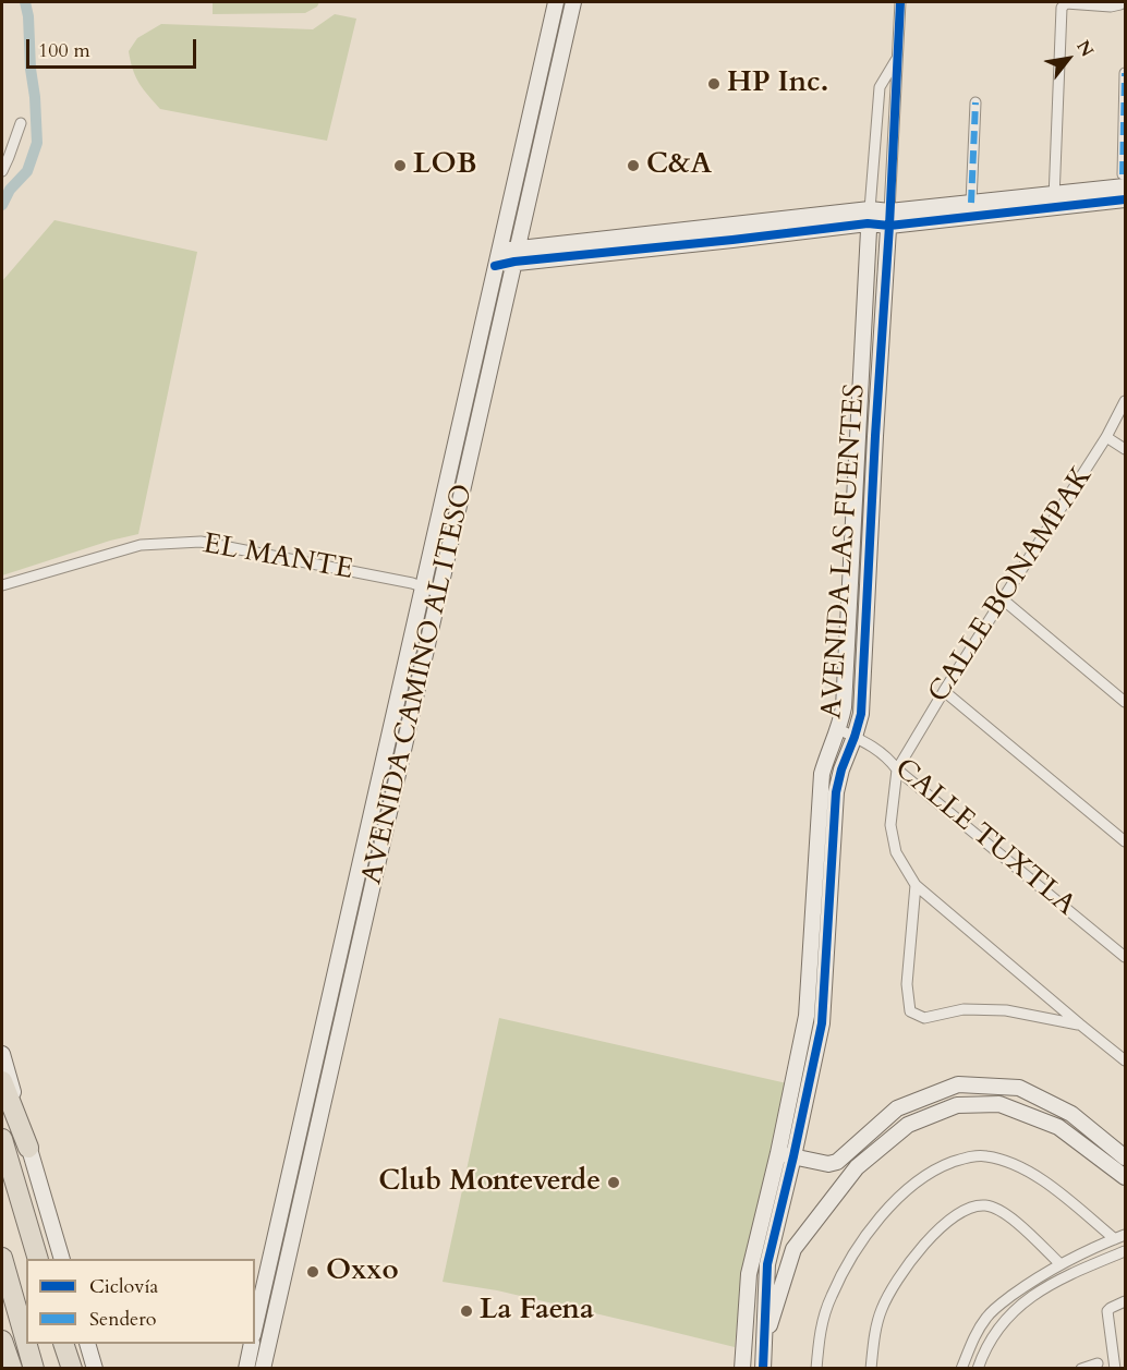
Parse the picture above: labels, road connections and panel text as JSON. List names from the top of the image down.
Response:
{
  "streets": {
    "street": [
      "AVENIDA LAS FUENTES",
      "EL MANTE",
      "CALLE BONAMPAK",
      "AVENIDA CAMINO AL ITESO",
      "CALLE TUXTLA"
    ]
  },
  "crossings": [
    ["AVENIDA LAS FUENTES", "CALLE TUXTLA"],
    ["EL MANTE", "AVENIDA CAMINO AL ITESO"],
    ["CALLE BONAMPAK", "CALLE TUXTLA"]
  ],
  "places": [
    "HP Inc.",
    "LOB",
    "C&A",
    "Club Monteverde",
    "Oxxo",
    "La Faena"
  ],
  "legend": ["Ciclovía", "Sendero"],
  "scale_bar": "100 m",
  "north": "top right"
}
